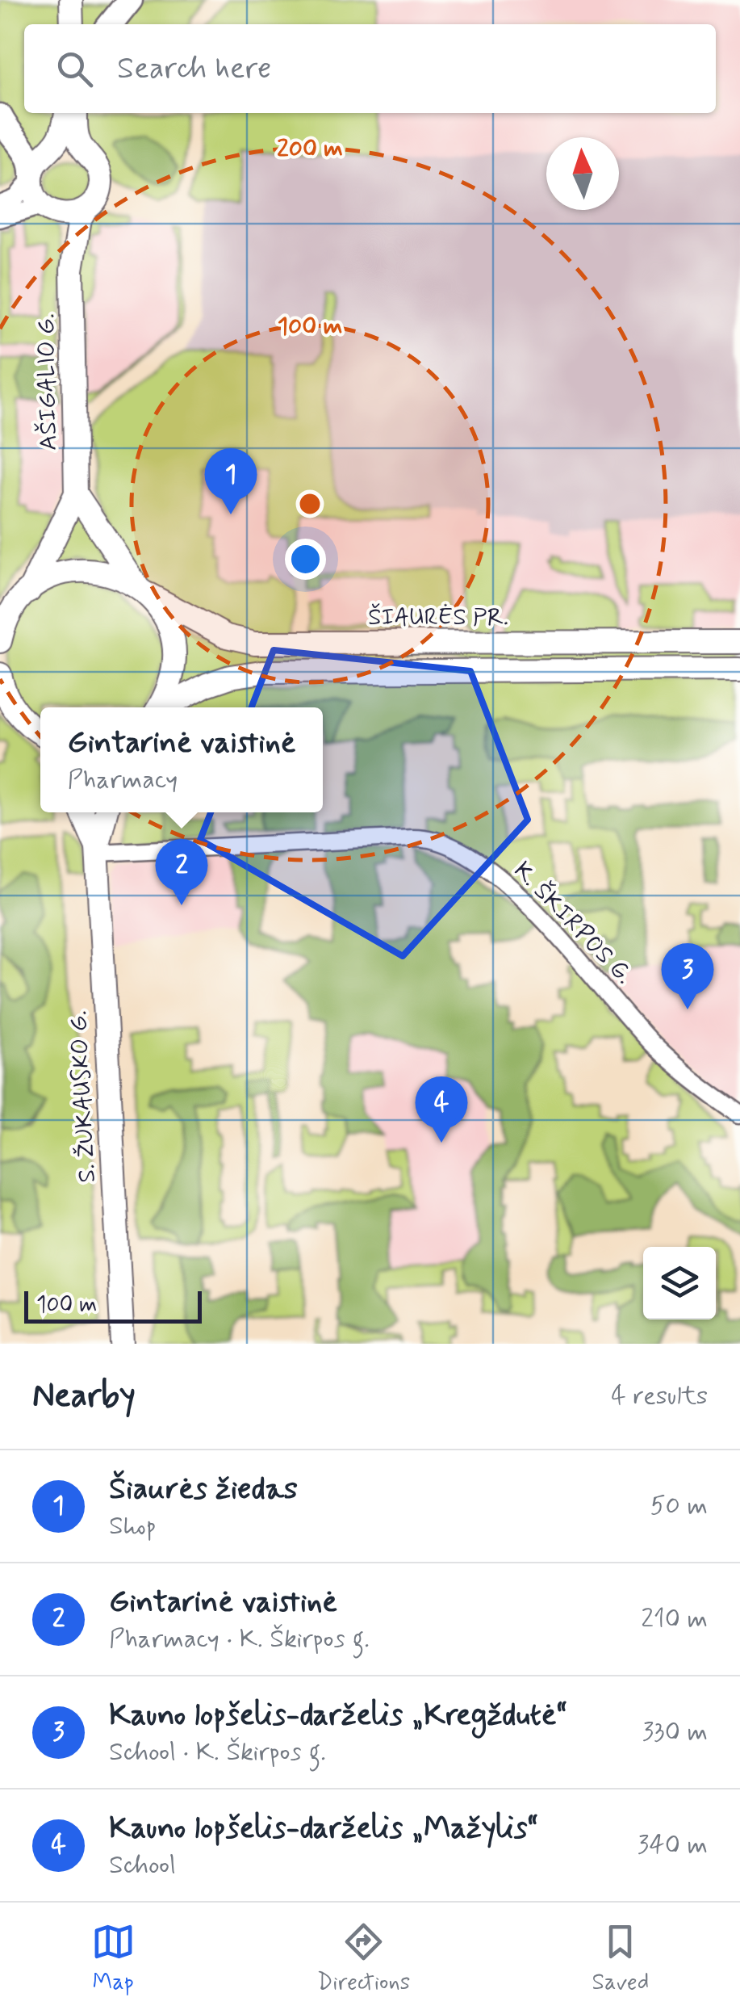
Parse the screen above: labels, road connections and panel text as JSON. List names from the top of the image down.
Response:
{
  "streets": {
    "main road": ["AŠIGALIO G.", "ŠIAURĖS PR.", "S. ŽUKAUSKO G."],
    "street": ["K. ŠKIRPOS G."]
  },
  "crossings": [
    ["AŠIGALIO G.", "ŠIAURĖS PR."],
    ["K. ŠKIRPOS G.", "S. ŽUKAUSKO G."]
  ],
  "scale_bar": "100 m",
  "north": "top",
  "page": {
    "search": "Search here",
    "pins": [
      "1",
      "2",
      "3",
      "4"
    ],
    "popup": ["Gintarinė vaistinė", "Pharmacy"],
    "scale": "100 m",
    "heading": ["Nearby", "4 results"],
    "list": [
      {
        "mark": "1",
        "name": "Šiaurės žiedas",
        "note": "Shop",
        "value": "50 m"
      },
      {
        "mark": "2",
        "name": "Gintarinė vaistinė",
        "note": "Pharmacy · K. Škirpos g.",
        "value": "210 m"
      },
      {
        "mark": "3",
        "name": "Kauno lopšelis-darželis „Kregždutė“",
        "note": "School · K. Škirpos g.",
        "value": "330 m"
      },
      {
        "mark": "4",
        "name": "Kauno lopšelis-darželis „Mažylis“",
        "note": "School",
        "value": "340 m"
      }
    ],
    "nav": ["Map", "Directions", "Saved"]
  },
  "rings": ["200 m", "100 m"]
}
